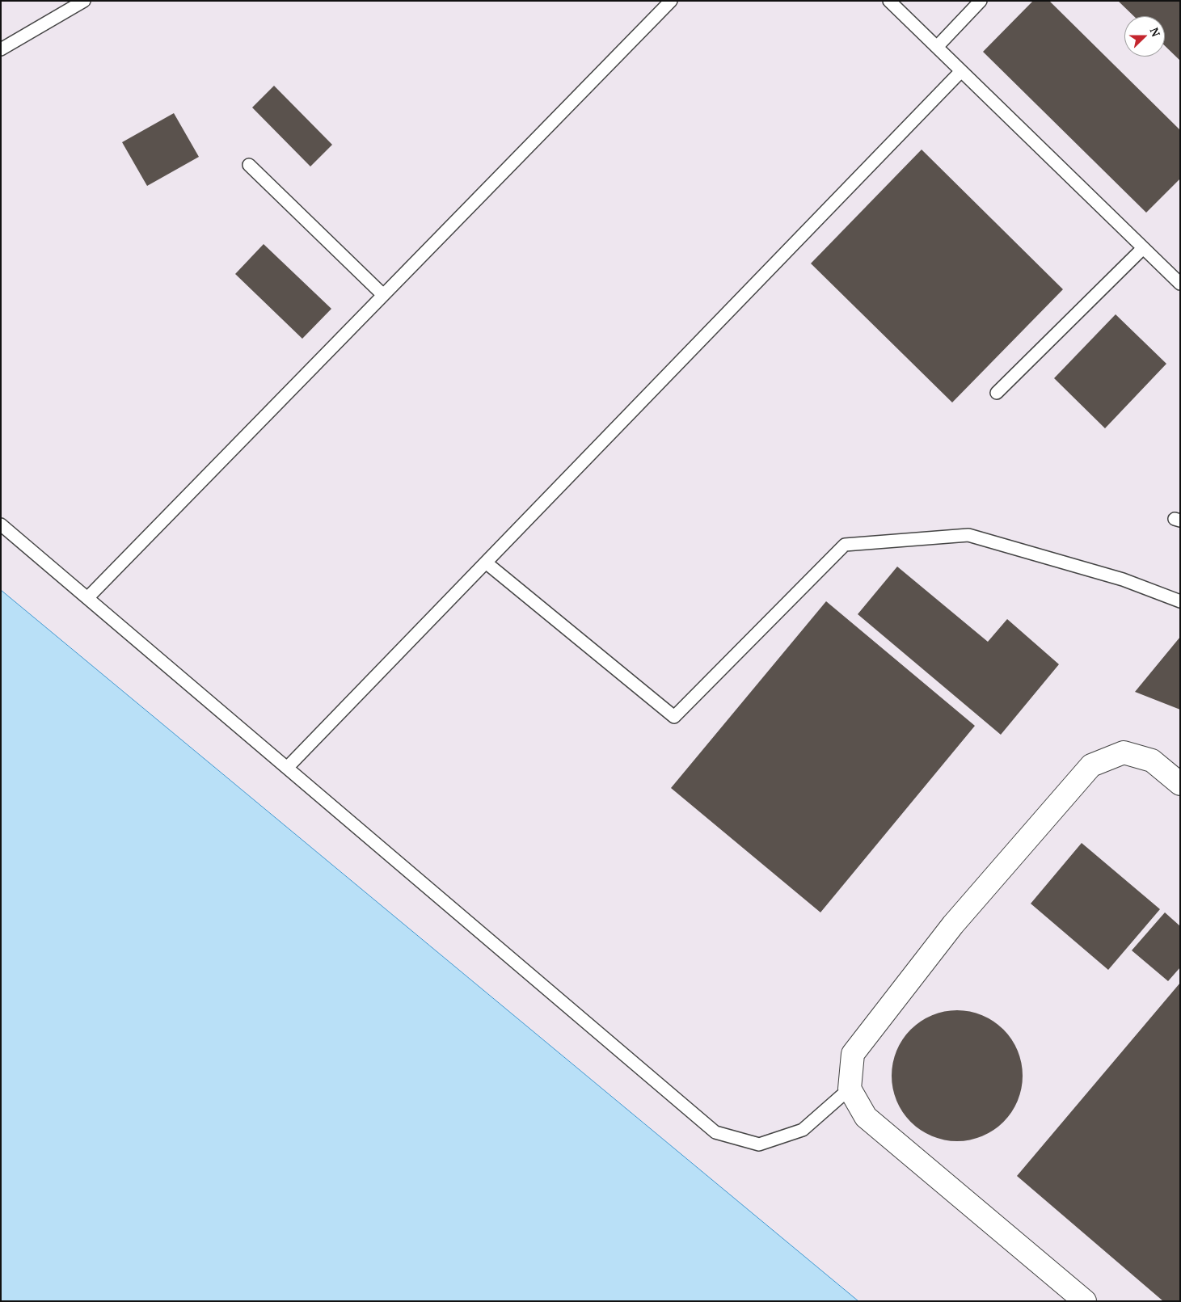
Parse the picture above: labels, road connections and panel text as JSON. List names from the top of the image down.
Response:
{
  "north": "right"
}
